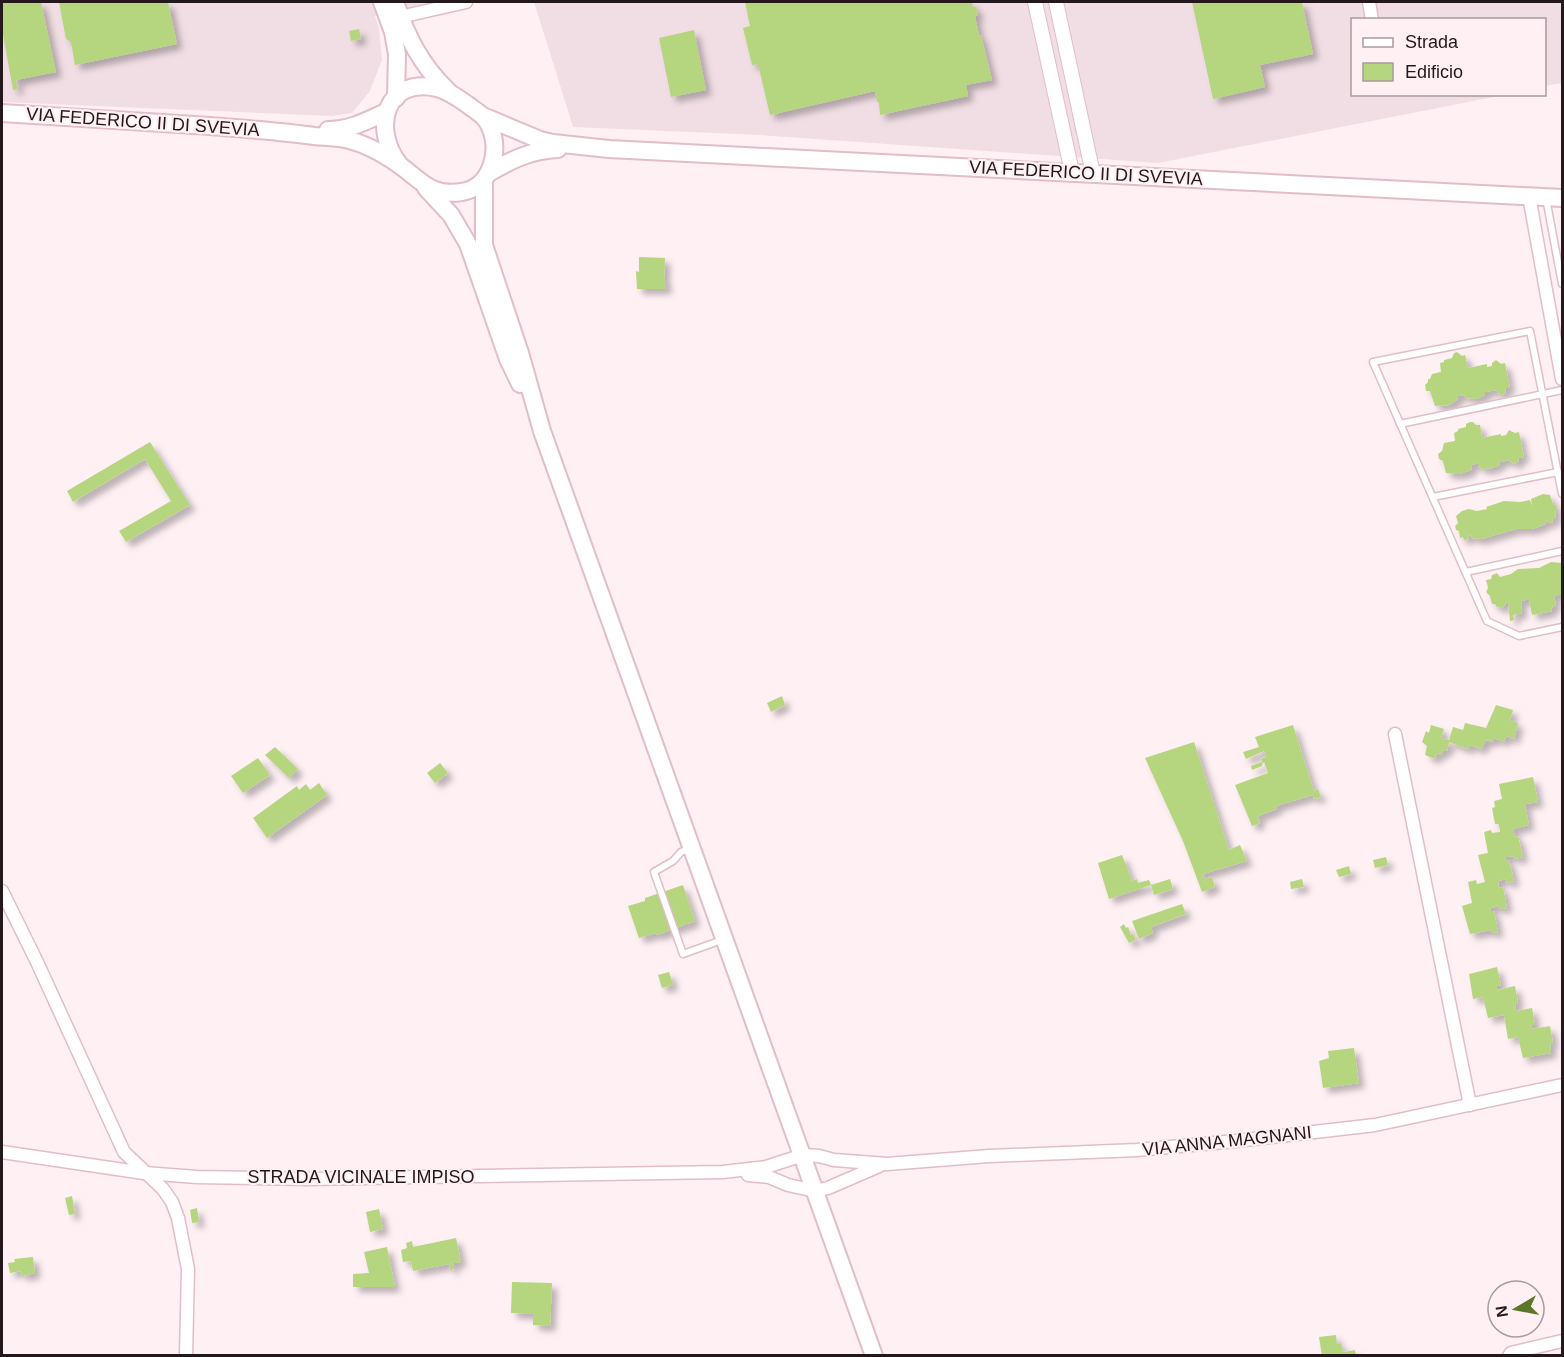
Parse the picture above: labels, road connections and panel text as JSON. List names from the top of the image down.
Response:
{
  "streets": {
    "main road": ["VIA FEDERICO II DI SVEVIA"],
    "street": ["VIA ANNA MAGNANI", "STRADA VICINALE IMPISO"]
  },
  "legend": ["Strada", "Edificio"],
  "north": "left"
}
